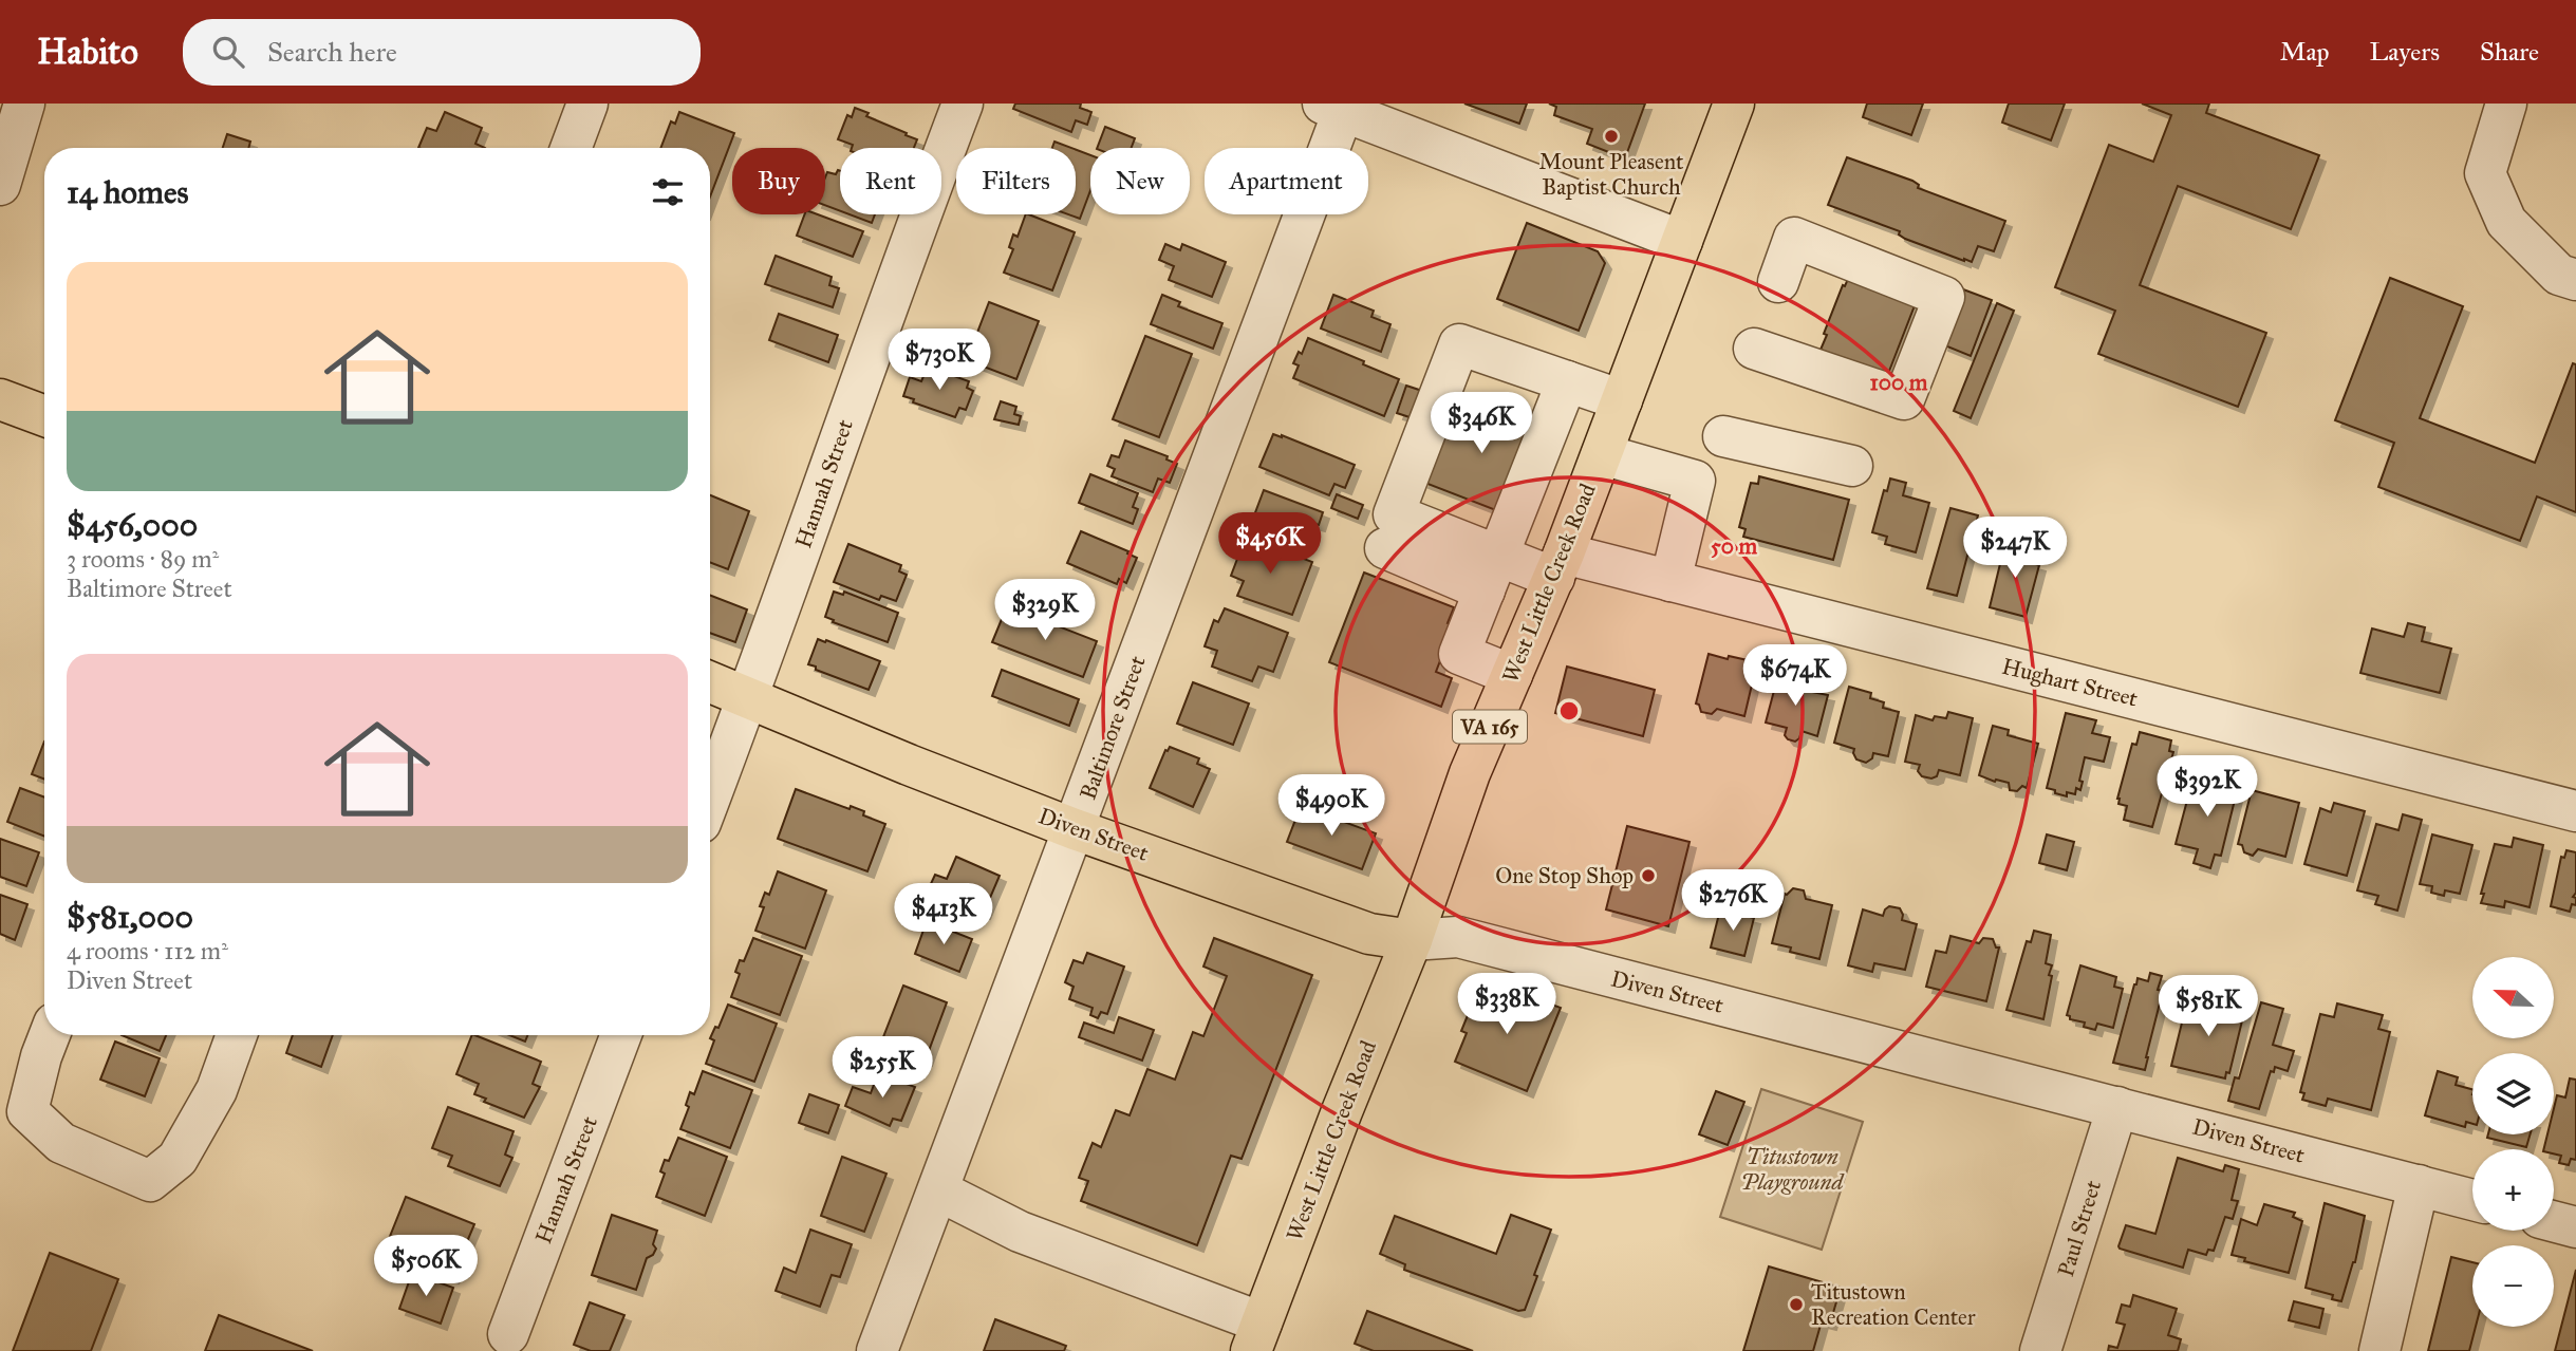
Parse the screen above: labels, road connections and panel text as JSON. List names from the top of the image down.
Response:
{
  "streets": {
    "main road": ["West Little Creek Road", "VA 165", "Diven Street"],
    "street": [
      "Hannah Street",
      "Hughart Street",
      "Baltimore Street",
      "Paul Street"
    ]
  },
  "crossings": [
    ["Hannah Street", "Diven Street"],
    ["West Little Creek Road", "Hughart Street"],
    ["West Little Creek Road", "Diven Street"],
    ["Baltimore Street", "Diven Street"],
    ["Diven Street", "Paul Street"]
  ],
  "parks": ["Titustown Playground"],
  "places": ["Mount Pleasent Baptist Church", "One Stop Shop", "Titustown Recreation Center"],
  "north": "left",
  "page": {
    "header": "Habito",
    "search": "Search here",
    "nav": ["Map", "Layers", "Share"],
    "chip": [
      "Buy",
      "Rent",
      "Filters",
      "New",
      "Apartment"
    ],
    "heading": "14 homes",
    "list": [
      {
        "name": "$456,000",
        "note": "3 rooms · 89 m² · Baltimore Street"
      },
      {
        "name": "$581,000",
        "note": "4 rooms · 112 m² · Diven Street"
      }
    ],
    "price": [
      "$730K",
      "$346K",
      "$456K",
      "$247K",
      "$329K",
      "$674K",
      "$392K",
      "$490K",
      "$276K",
      "$413K",
      "$338K",
      "$581K",
      "$255K",
      "$506K"
    ],
    "map_buttons": ["+", "−"]
  },
  "rings": ["100 m", "50 m"]
}
